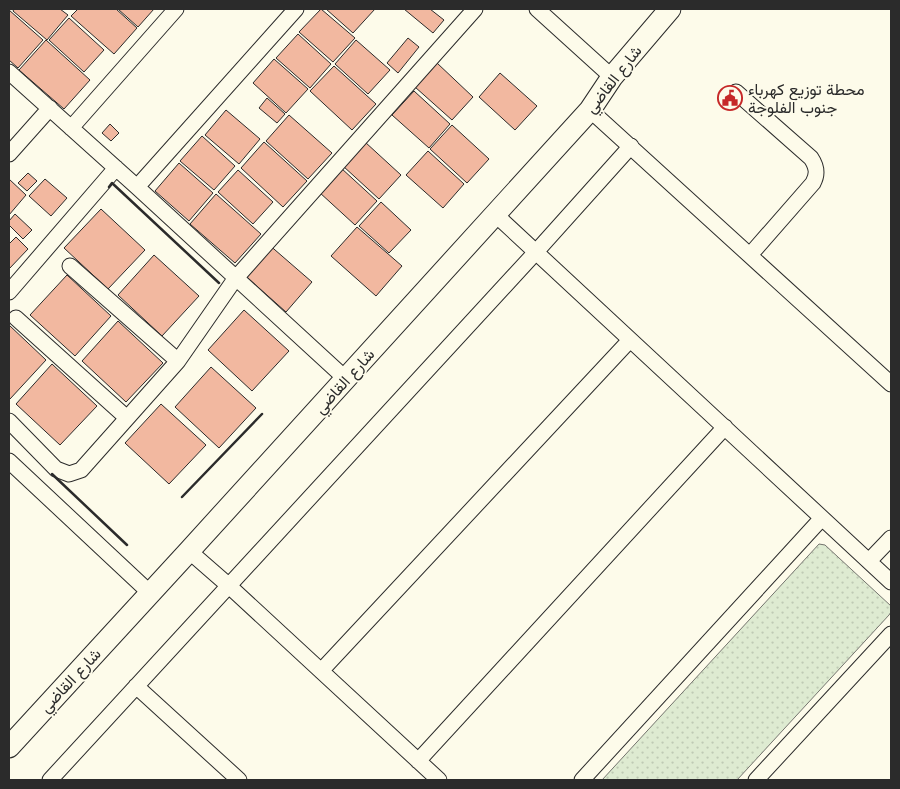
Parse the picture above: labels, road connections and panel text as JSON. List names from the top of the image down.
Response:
{
  "streets": {
    "main road": ["شارع القاضي"]
  },
  "places": {
    "public building": ["محطة توزيع كهرباء جنوب الفلوجة"]
  }
}
